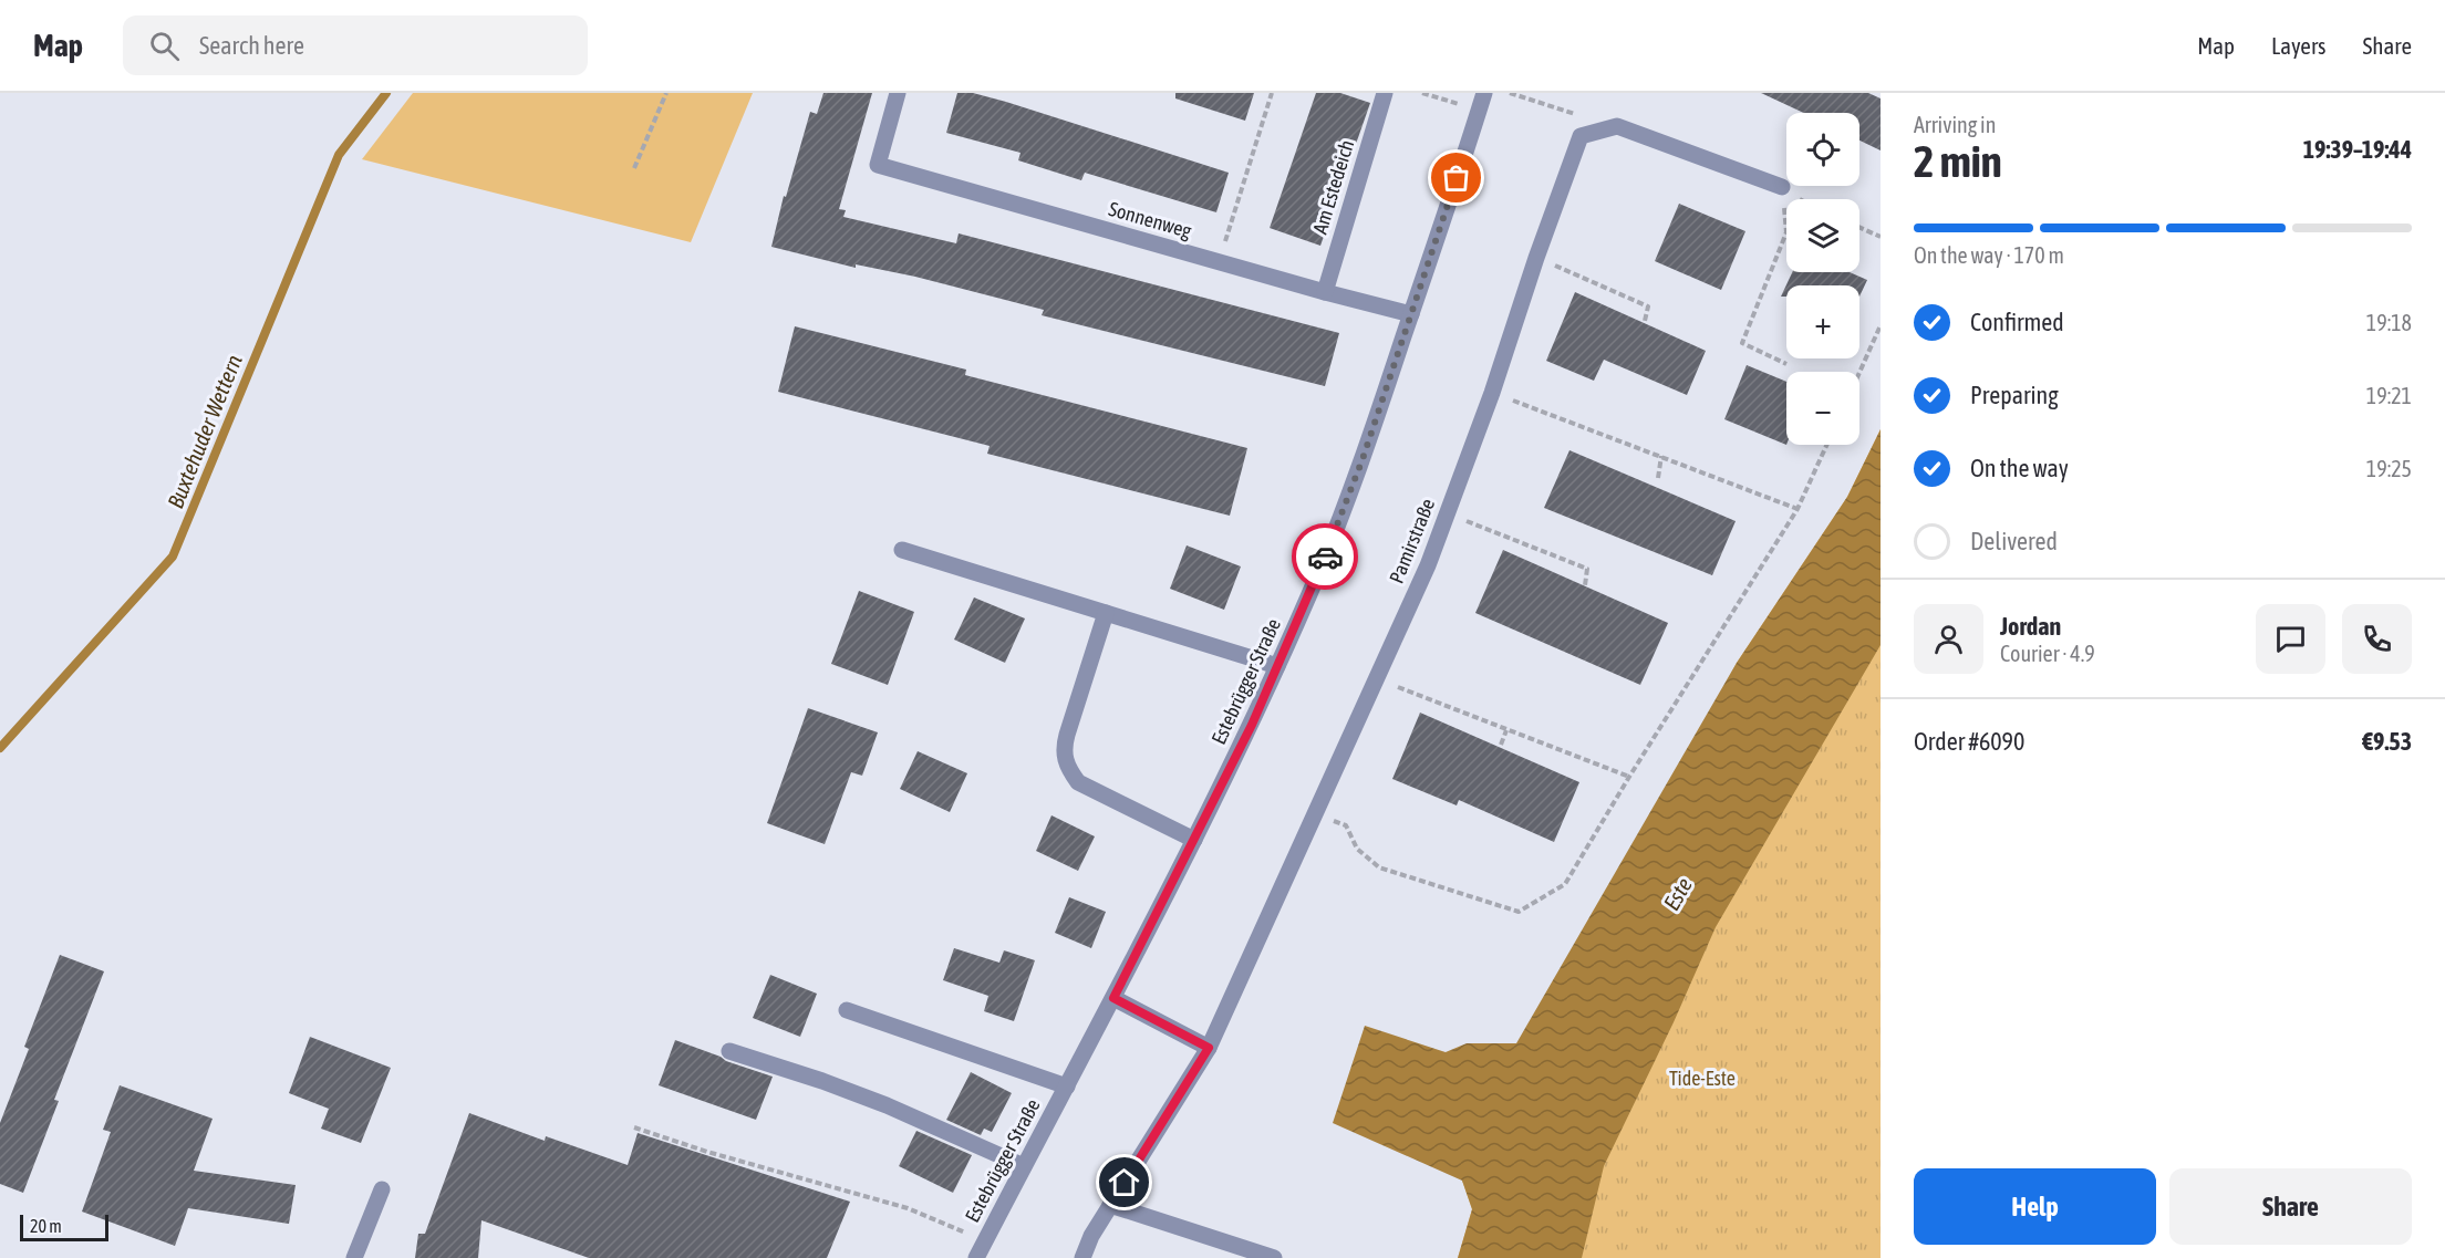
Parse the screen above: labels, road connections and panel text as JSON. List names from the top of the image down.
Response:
{
  "streets": {
    "street": [
      "Am Estedeich",
      "Sonnenweg",
      "Pamirstraße",
      "Estebrügger Straße"
    ]
  },
  "crossings": [
    ["Am Estedeich", "Sonnenweg"],
    ["Sonnenweg", "Estebrügger Straße"]
  ],
  "water": ["Buxtehuder Wettern", "Este"],
  "parks": ["Tide-Este"],
  "scale_bar": "20 m",
  "page": {
    "header": "Map",
    "search": "Search here",
    "nav": ["Map", "Layers", "Share"],
    "heading": ["2 min", "Arriving in", "19:39–19:44"],
    "panel": [
      "Jordan",
      "Courier · 4.9",
      "Order #6090",
      "€9.53"
    ],
    "map_buttons": ["+", "−"],
    "bar": "On the way · 170 m",
    "list": [
      ["Confirmed", "19:18"],
      ["Preparing", "19:21"],
      ["On the way", "19:25"],
      "Delivered"
    ],
    "buttons": ["Help", "Share"],
    "scale": "20 m"
  }
}
